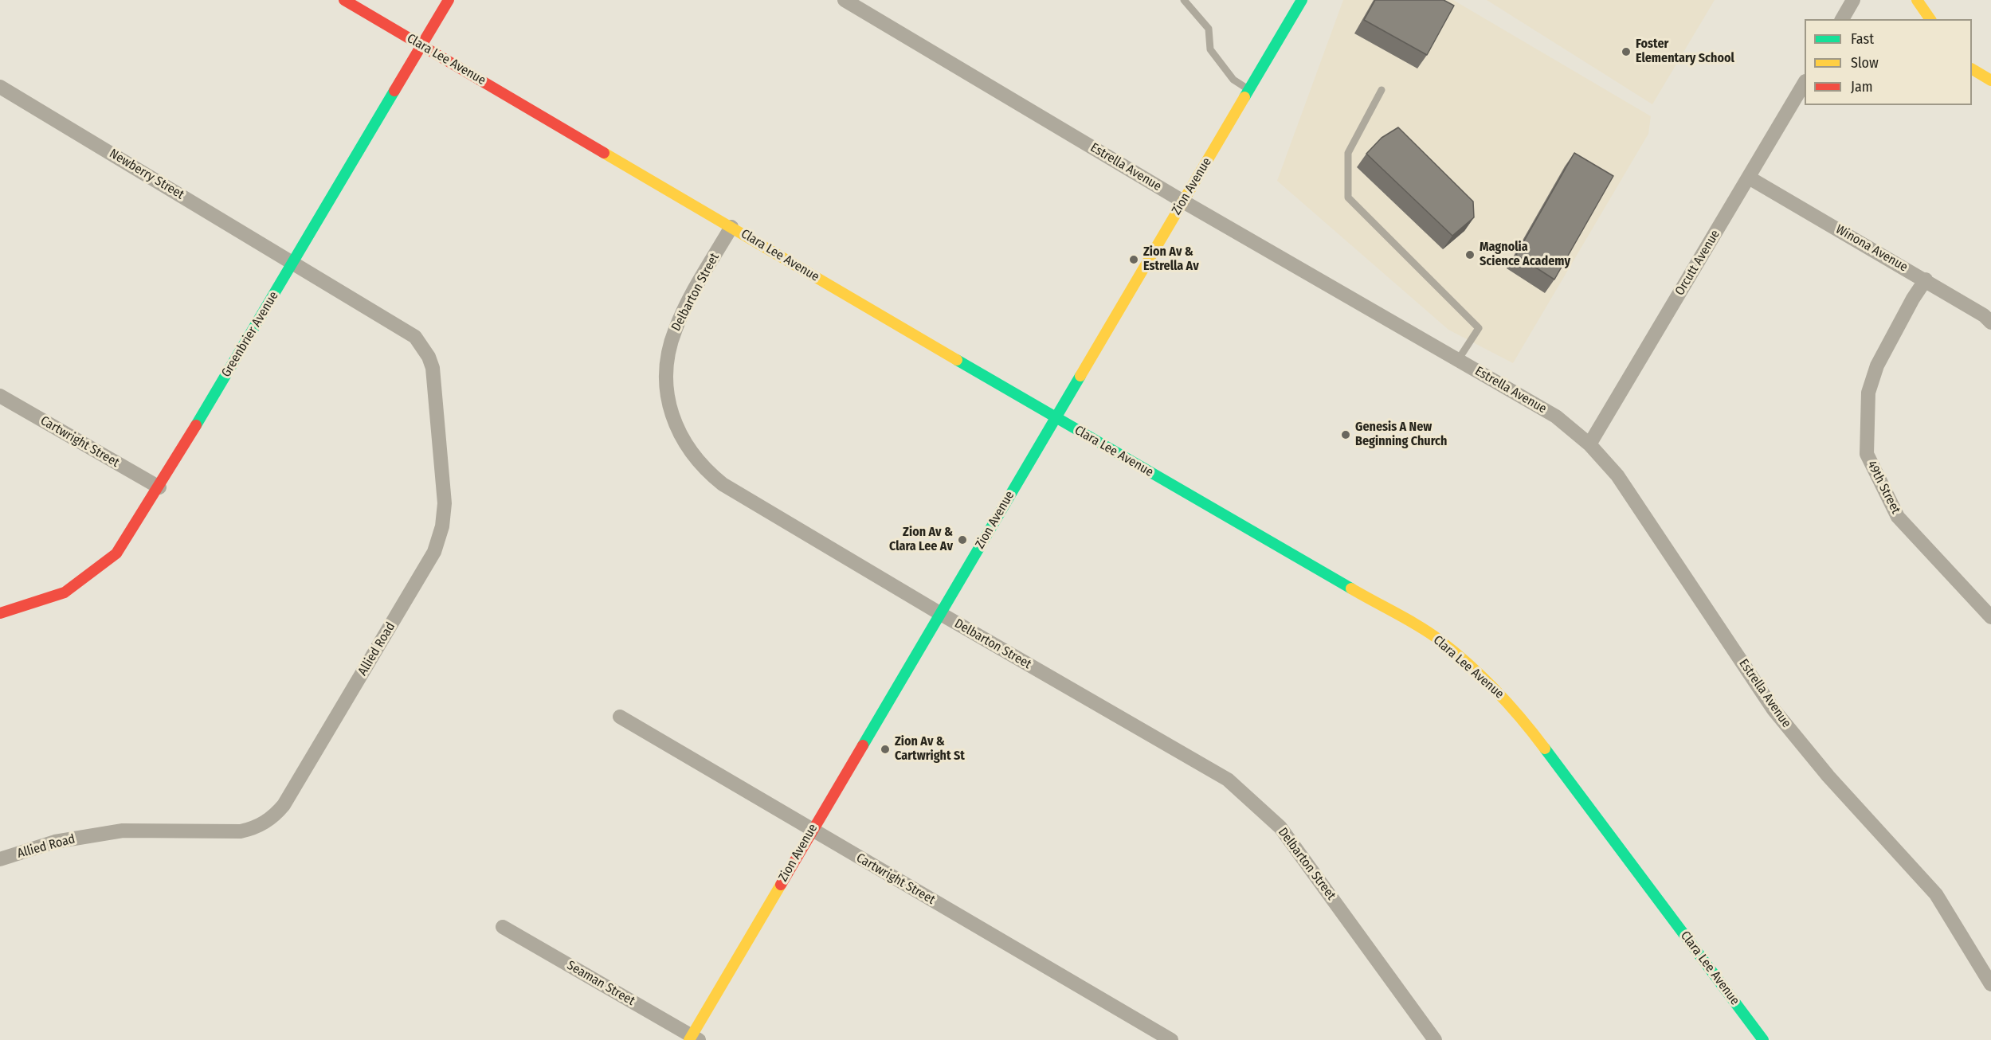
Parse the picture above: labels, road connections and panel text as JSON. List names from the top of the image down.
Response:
{
  "streets": {
    "street": [
      "Clara Lee Avenue",
      "Estrella Avenue",
      "Newberry Street",
      "Zion Avenue",
      "Winona Avenue",
      "Orcutt Avenue",
      "Delbarton Street",
      "Greenbrier Avenue",
      "Cartwright Street",
      "49th Street",
      "Allied Road",
      "Seaman Street"
    ]
  },
  "crossings": [
    ["Clara Lee Avenue", "Zion Avenue"],
    ["Clara Lee Avenue", "Delbarton Street"],
    ["Clara Lee Avenue", "Greenbrier Avenue"],
    ["Estrella Avenue", "Zion Avenue"],
    ["Estrella Avenue", "Orcutt Avenue"],
    ["Newberry Street", "Greenbrier Avenue"],
    ["Newberry Street", "Allied Road"],
    ["Zion Avenue", "Delbarton Street"],
    ["Zion Avenue", "Cartwright Street"],
    ["Zion Avenue", "Seaman Street"],
    ["Winona Avenue", "Orcutt Avenue"],
    ["Winona Avenue", "49th Street"],
    ["Greenbrier Avenue", "Cartwright Street"],
    ["Greenbrier Avenue", "Allied Road"]
  ],
  "places": [
    "Foster Elementary School",
    "Magnolia Science Academy",
    "Zion Av & Estrella Av",
    "Genesis A New Beginning Church",
    "Zion Av & Clara Lee Av",
    "Zion Av & Cartwright St"
  ],
  "legend": ["Fast", "Slow", "Jam"]
}
